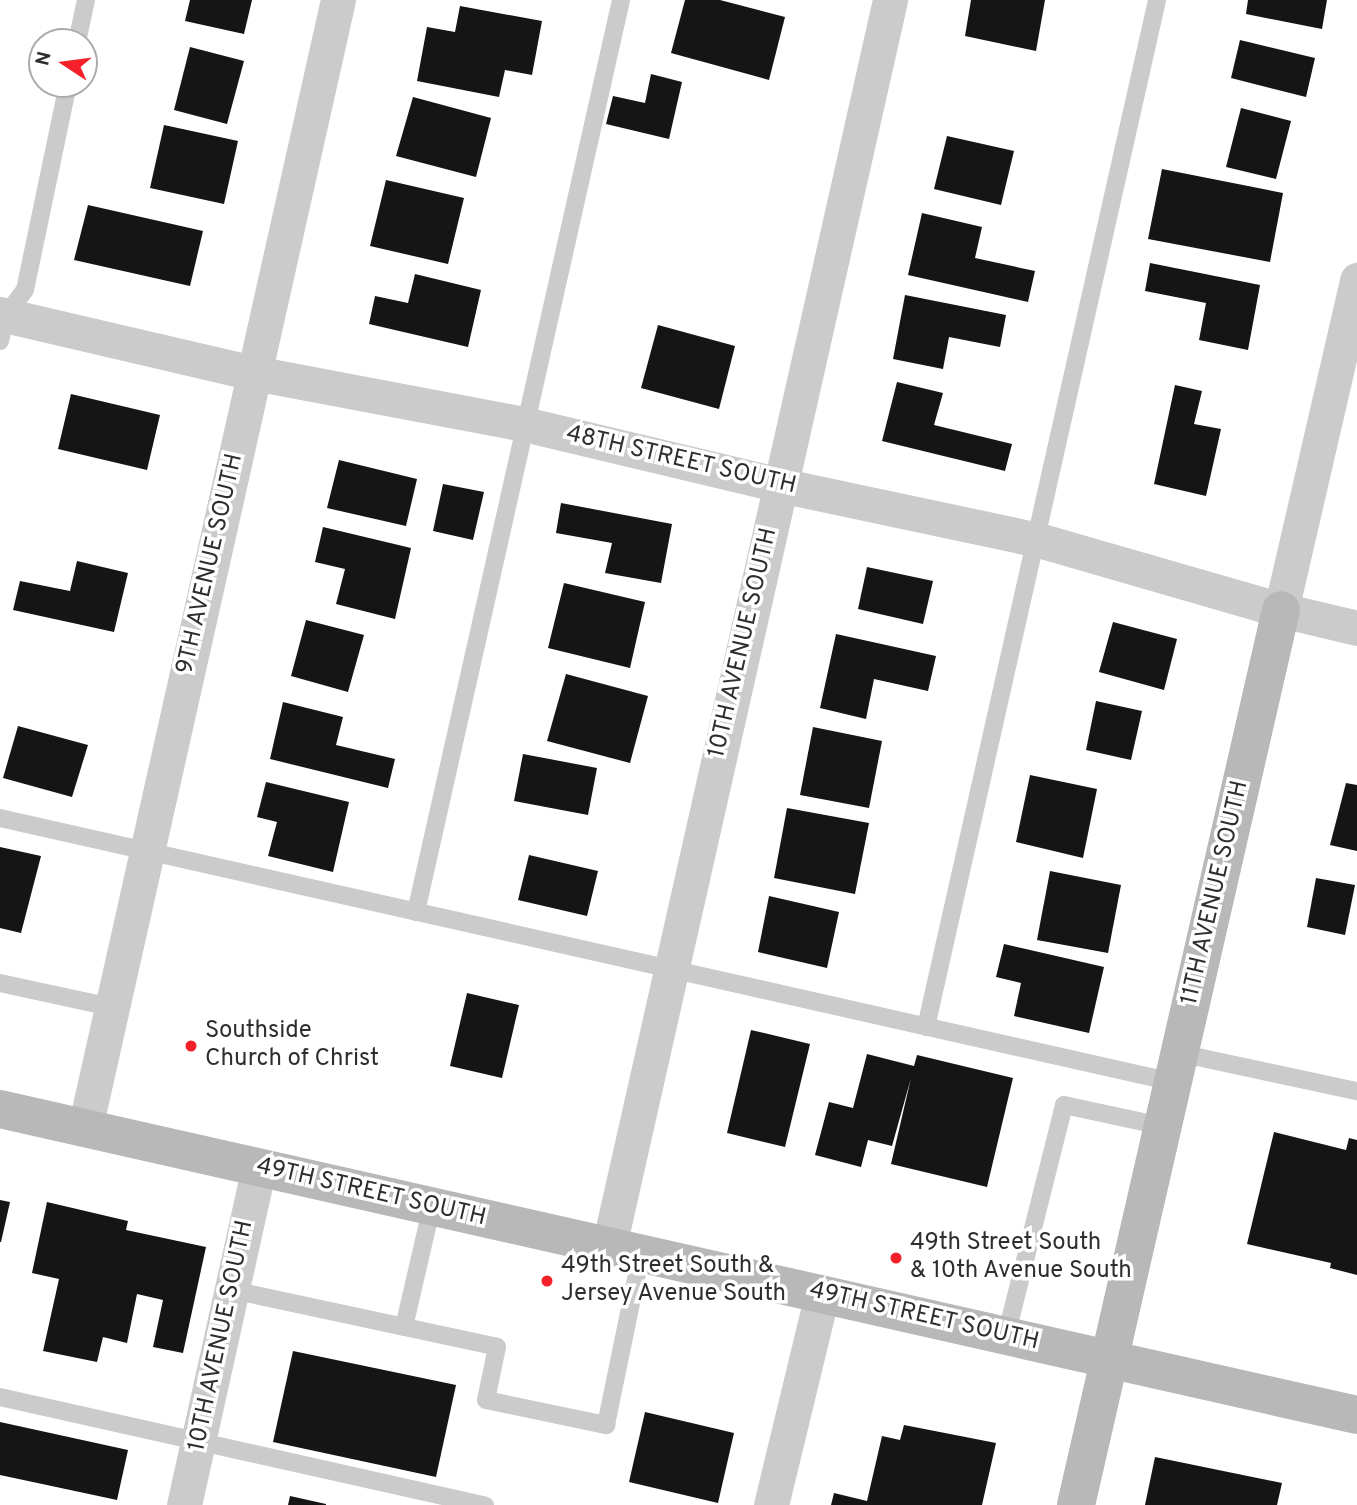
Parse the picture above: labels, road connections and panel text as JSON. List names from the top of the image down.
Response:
{
  "streets": {
    "main road": ["11TH AVENUE SOUTH", "49TH STREET SOUTH"],
    "street": ["48TH STREET SOUTH", "9TH AVENUE SOUTH", "10TH AVENUE SOUTH"]
  },
  "crossings": [
    ["48TH STREET SOUTH", "9TH AVENUE SOUTH"],
    ["48TH STREET SOUTH", "10TH AVENUE SOUTH"],
    ["48TH STREET SOUTH", "11TH AVENUE SOUTH"],
    ["9TH AVENUE SOUTH", "49TH STREET SOUTH"],
    ["10TH AVENUE SOUTH", "49TH STREET SOUTH"],
    ["11TH AVENUE SOUTH", "49TH STREET SOUTH"]
  ],
  "places": ["Southside Church of Christ", "49th Street South & 10th Avenue South", "49th Street South & Jersey Avenue South"],
  "north": "left"
}
